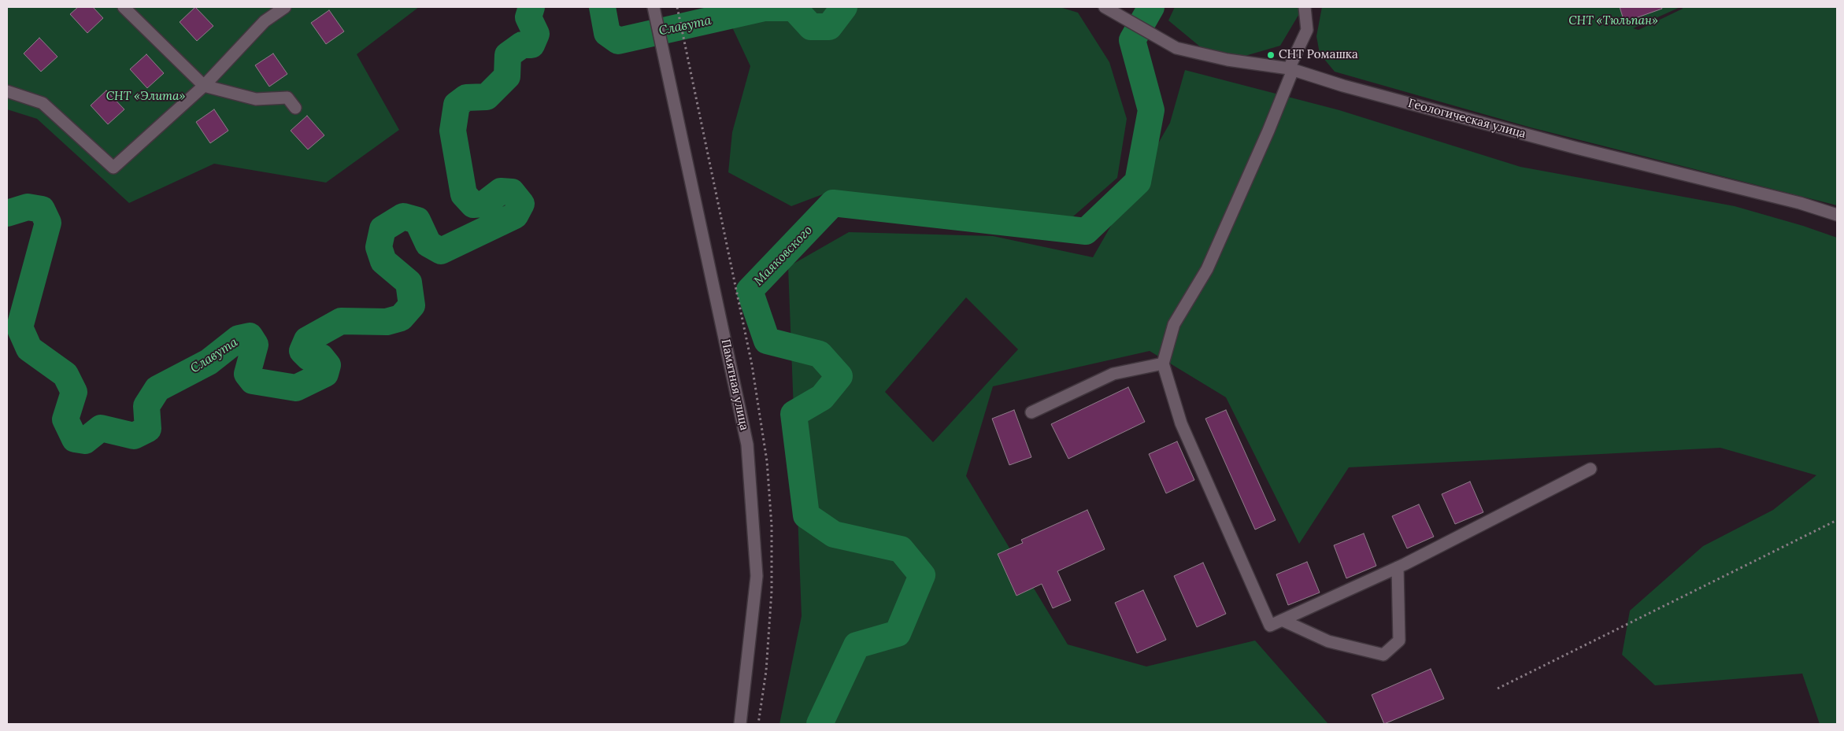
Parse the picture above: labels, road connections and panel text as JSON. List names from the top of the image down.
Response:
{
  "streets": {
    "street": ["Геологическая улица", "Памятная улица"]
  },
  "water": ["Славута", "Маяковского"],
  "parks": ["СНТ «Тюльпан»", "СНТ «Элита»"],
  "places": ["СНТ Ромашка"]
}
